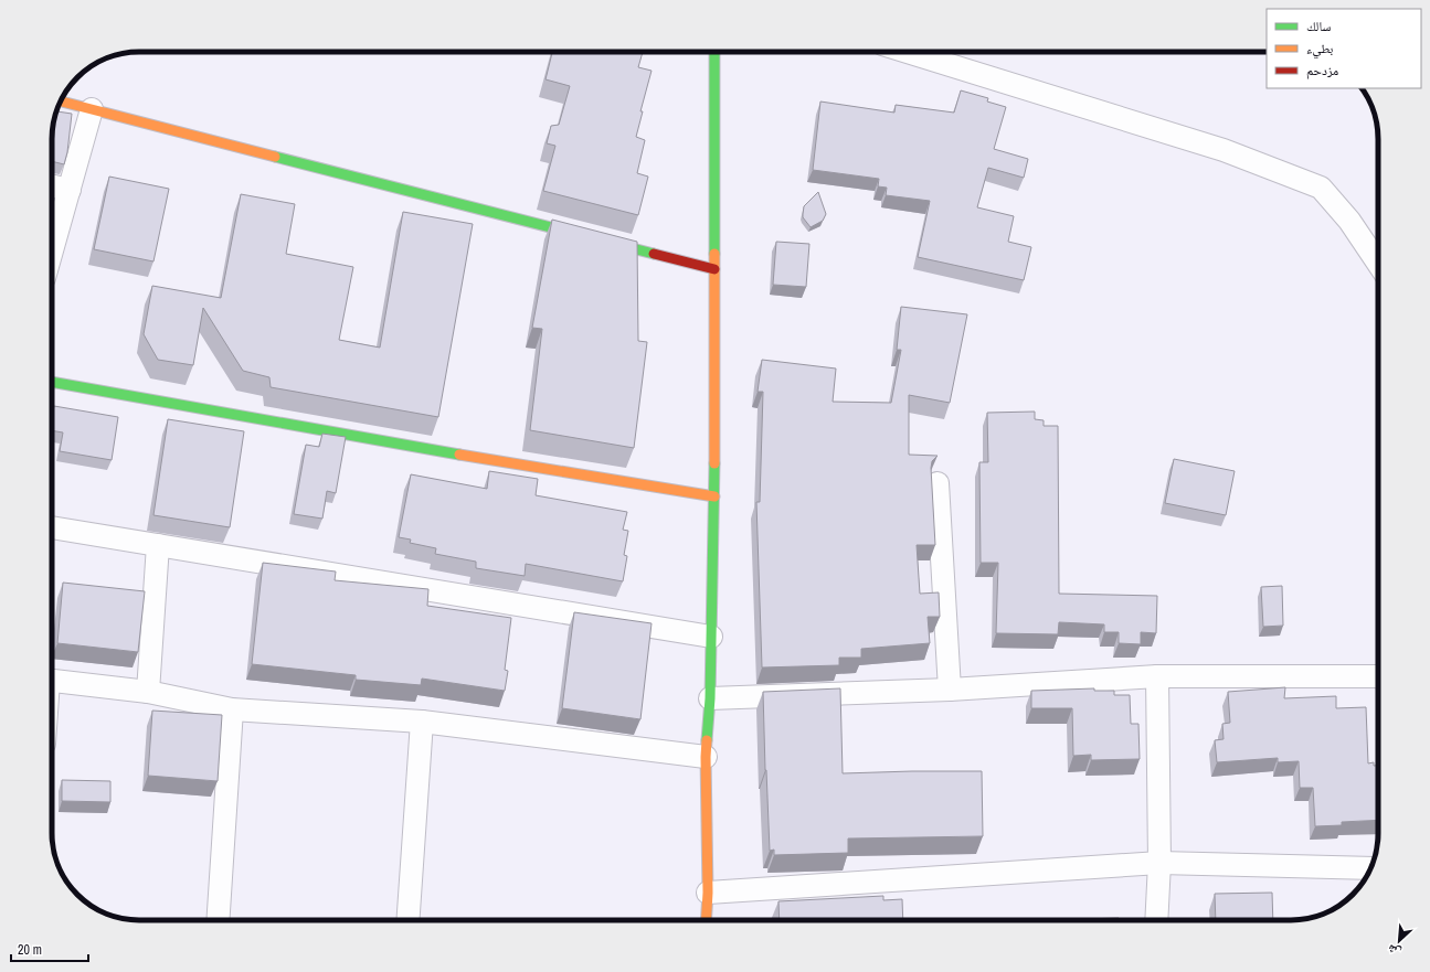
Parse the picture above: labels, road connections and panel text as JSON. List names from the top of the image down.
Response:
{
  "legend": ["سالك", "بطيء", "مزدحم"],
  "scale_bar": "20 m",
  "north": "bottom left"
}
